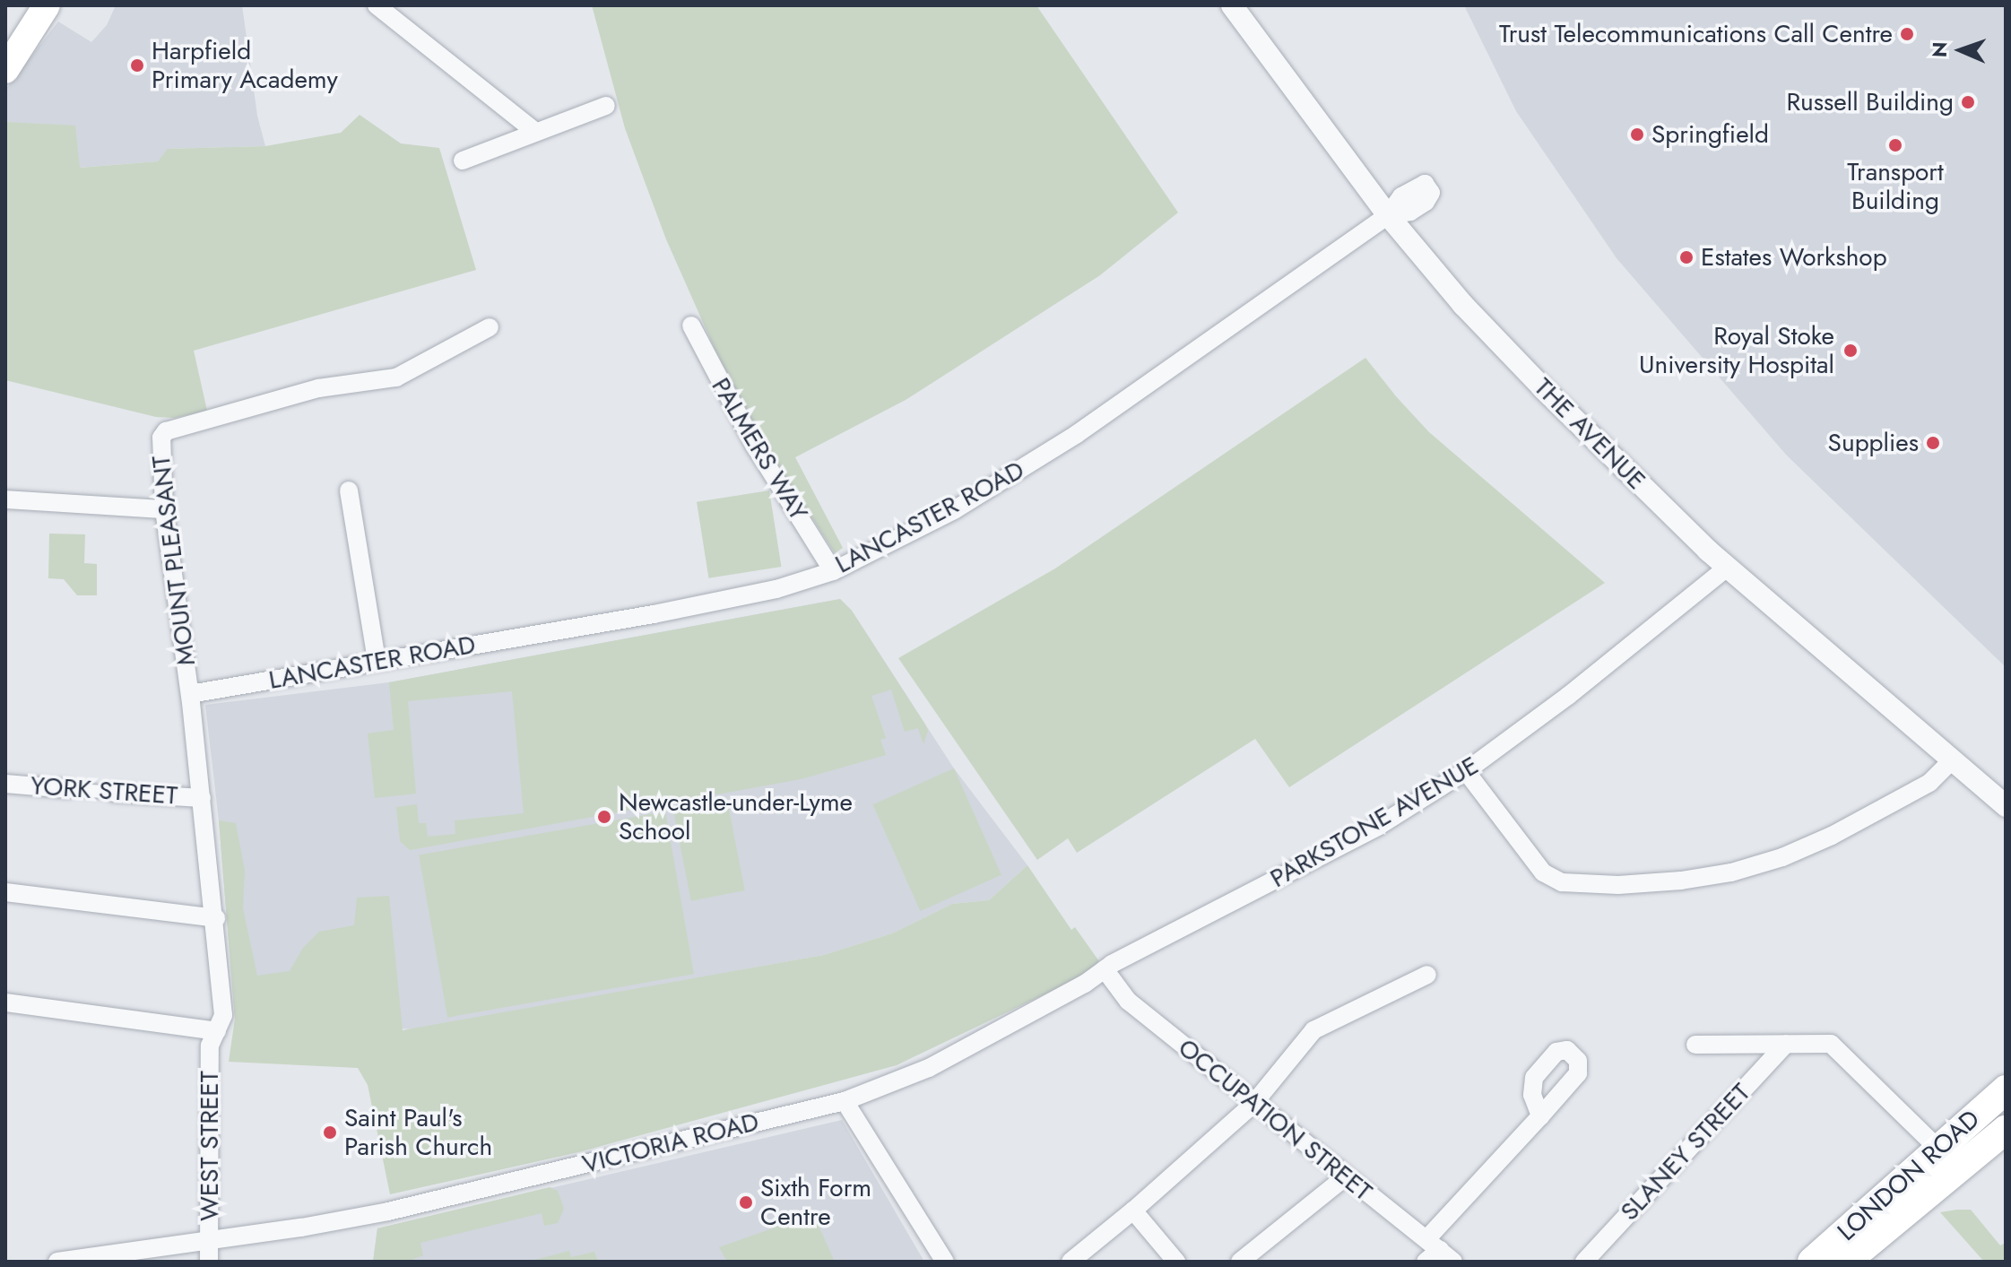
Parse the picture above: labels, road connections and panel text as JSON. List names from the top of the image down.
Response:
{
  "streets": {
    "highway": ["LONDON ROAD"],
    "street": [
      "THE AVENUE",
      "PALMERS WAY",
      "LANCASTER ROAD",
      "MOUNT PLEASANT",
      "YORK STREET",
      "PARKSTONE AVENUE",
      "OCCUPATION STREET",
      "VICTORIA ROAD",
      "WEST STREET",
      "SLANEY STREET"
    ]
  },
  "crossings": [
    ["THE AVENUE", "LANCASTER ROAD"],
    ["THE AVENUE", "PARKSTONE AVENUE"],
    ["PALMERS WAY", "LANCASTER ROAD"],
    ["LANCASTER ROAD", "MOUNT PLEASANT"],
    ["MOUNT PLEASANT", "YORK STREET"],
    ["MOUNT PLEASANT", "WEST STREET"],
    ["PARKSTONE AVENUE", "OCCUPATION STREET"],
    ["PARKSTONE AVENUE", "VICTORIA ROAD"],
    ["OCCUPATION STREET", "VICTORIA ROAD"],
    ["VICTORIA ROAD", "WEST STREET"]
  ],
  "places": [
    "Trust Telecommunications Call Centre",
    "Harpfield Primary Academy",
    "Russell Building",
    "Springfield",
    "Transport Building",
    "Estates Workshop",
    "Royal Stoke University Hospital",
    "Supplies",
    "Newcastle-under-Lyme School",
    "Saint Paul's Parish Church",
    "Sixth Form Centre"
  ],
  "north": "left"
}
